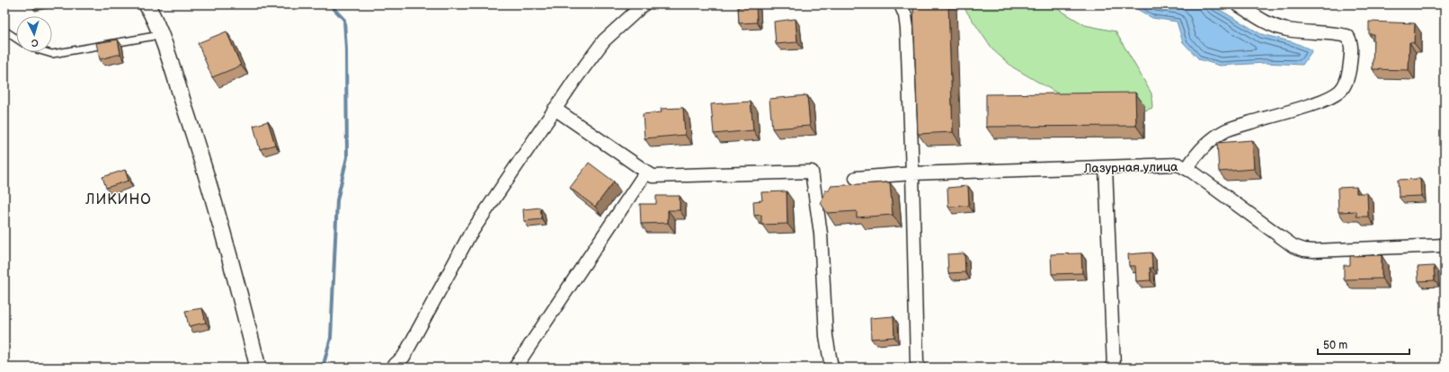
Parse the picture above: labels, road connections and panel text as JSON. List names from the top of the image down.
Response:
{
  "streets": {
    "street": ["Лазурная улица"]
  },
  "districts": ["ЛИКИНО"],
  "scale_bar": "50 m",
  "north": "bottom"
}
